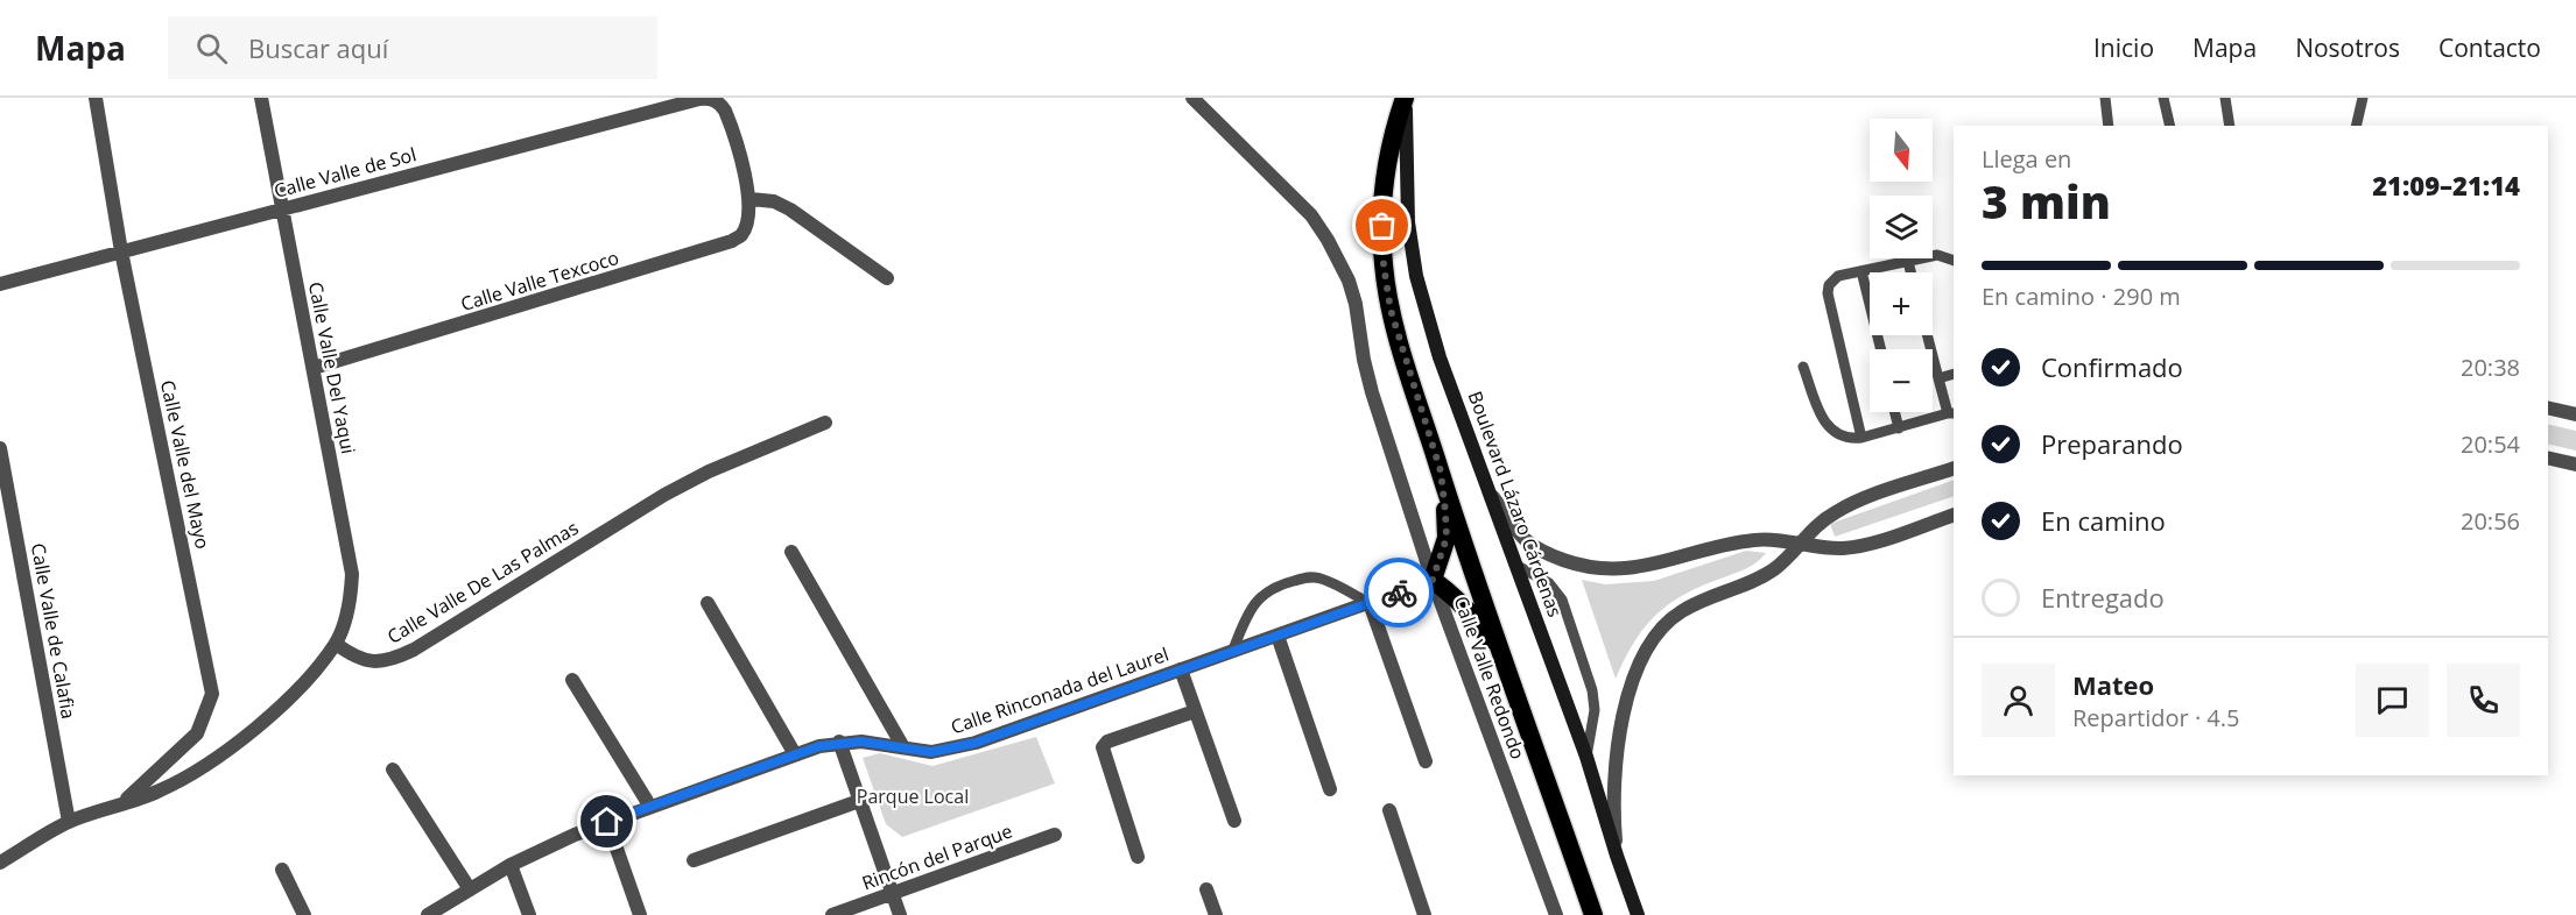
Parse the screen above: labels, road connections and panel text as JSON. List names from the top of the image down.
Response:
{
  "streets": {
    "highway": ["Boulevard Lázaro Cárdenas"],
    "street": [
      "Calle Valle de Sol",
      "Calle Valle Texcoco",
      "Calle Valle Del Yaqui",
      "Calle Valle del Mayo",
      "Calle Valle De Las Palmas",
      "Calle Valle de Calafia",
      "Calle Valle Redondo",
      "Calle Rinconada del Laurel",
      "Rincón del Parque"
    ]
  },
  "crossings": [
    ["Calle Valle de Sol", "Calle Valle Del Yaqui"],
    ["Calle Valle de Sol", "Calle Valle del Mayo"],
    ["Calle Valle Texcoco", "Calle Valle Del Yaqui"],
    ["Calle Valle Del Yaqui", "Calle Valle De Las Palmas"],
    ["Calle Valle Redondo", "Calle Rinconada del Laurel"]
  ],
  "parks": ["Parque Local"],
  "north": "bottom",
  "page": {
    "header": "Mapa",
    "search": "Buscar aquí",
    "nav": [
      "Inicio",
      "Mapa",
      "Nosotros",
      "Contacto"
    ],
    "map_buttons": ["+", "−"],
    "heading": ["3 min", "Llega en", "21:09–21:14"],
    "panel": ["Mateo", "Repartidor · 4.5"],
    "bar": "En camino · 290 m",
    "list": [
      ["Confirmado", "20:38"],
      ["Preparando", "20:54"],
      ["En camino", "20:56"],
      "Entregado"
    ]
  }
}
